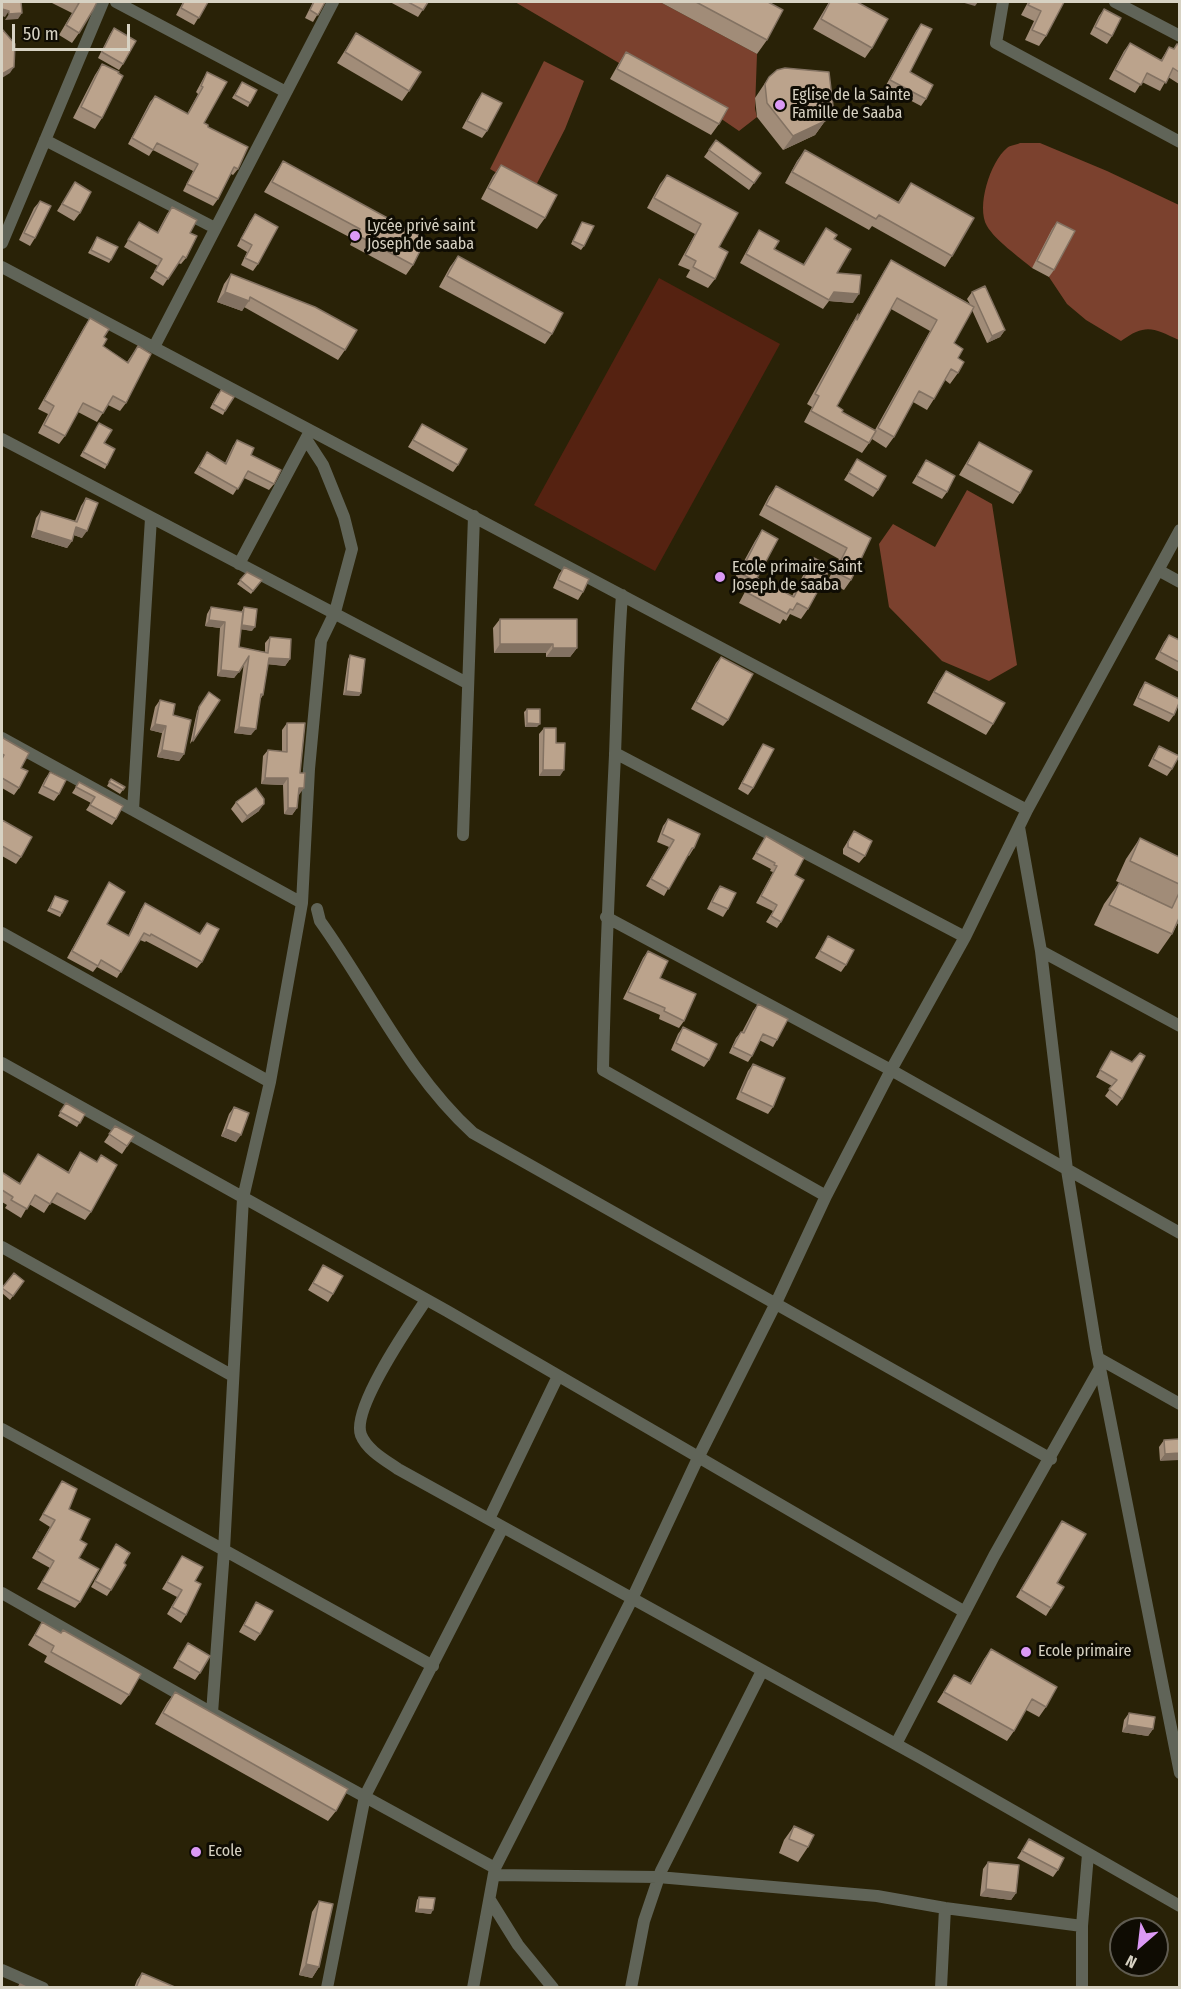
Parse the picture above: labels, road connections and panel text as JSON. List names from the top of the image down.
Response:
{
  "places": [
    "Eglise de la Sainte Famille de Saaba",
    "Lycée privé saint Joseph de saaba",
    "Ecole primaire Saint Joseph de saaba",
    "Ecole primaire",
    "Ecole"
  ],
  "scale_bar": "50 m",
  "north": "bottom left"
}
